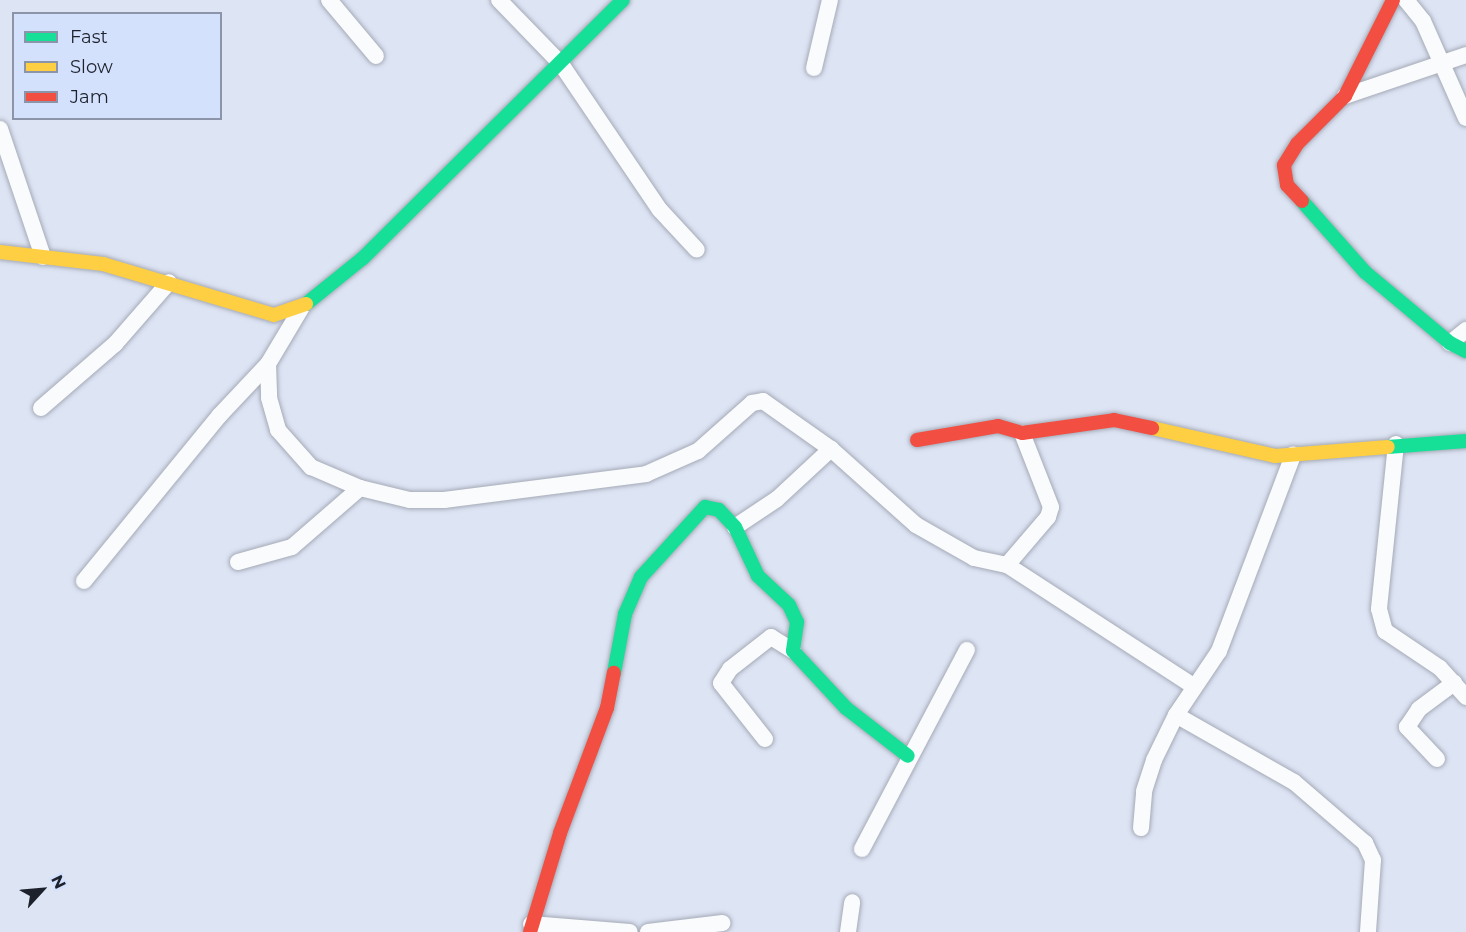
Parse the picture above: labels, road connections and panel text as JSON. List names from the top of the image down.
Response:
{
  "legend": ["Fast", "Slow", "Jam"],
  "north": "top right"
}
